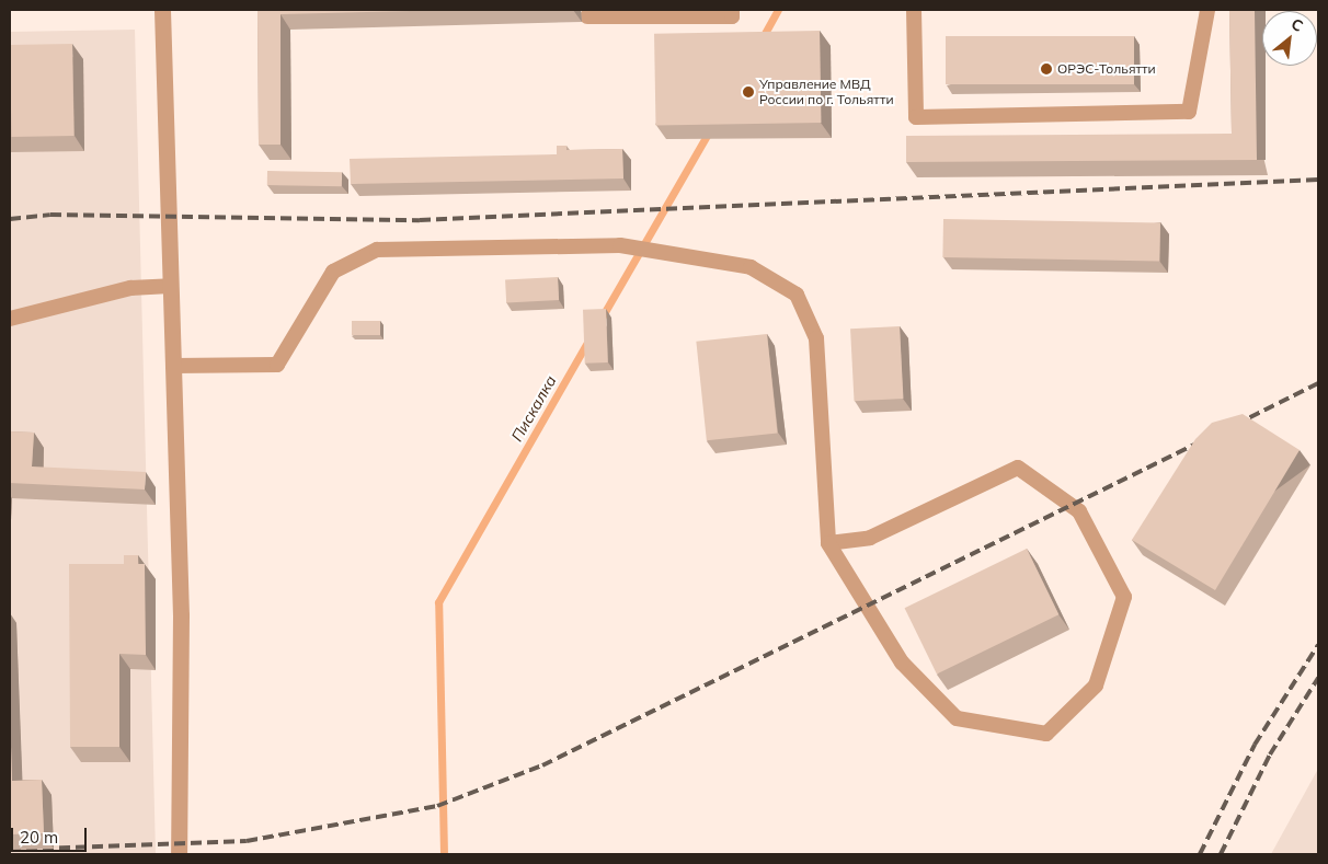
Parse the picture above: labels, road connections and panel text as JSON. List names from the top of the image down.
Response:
{
  "water": ["Пискалка"],
  "places": ["ОРЭС-Тольятти", "Управление МВД России по г. Тольятти"],
  "scale_bar": "20 m",
  "north": "top right"
}
